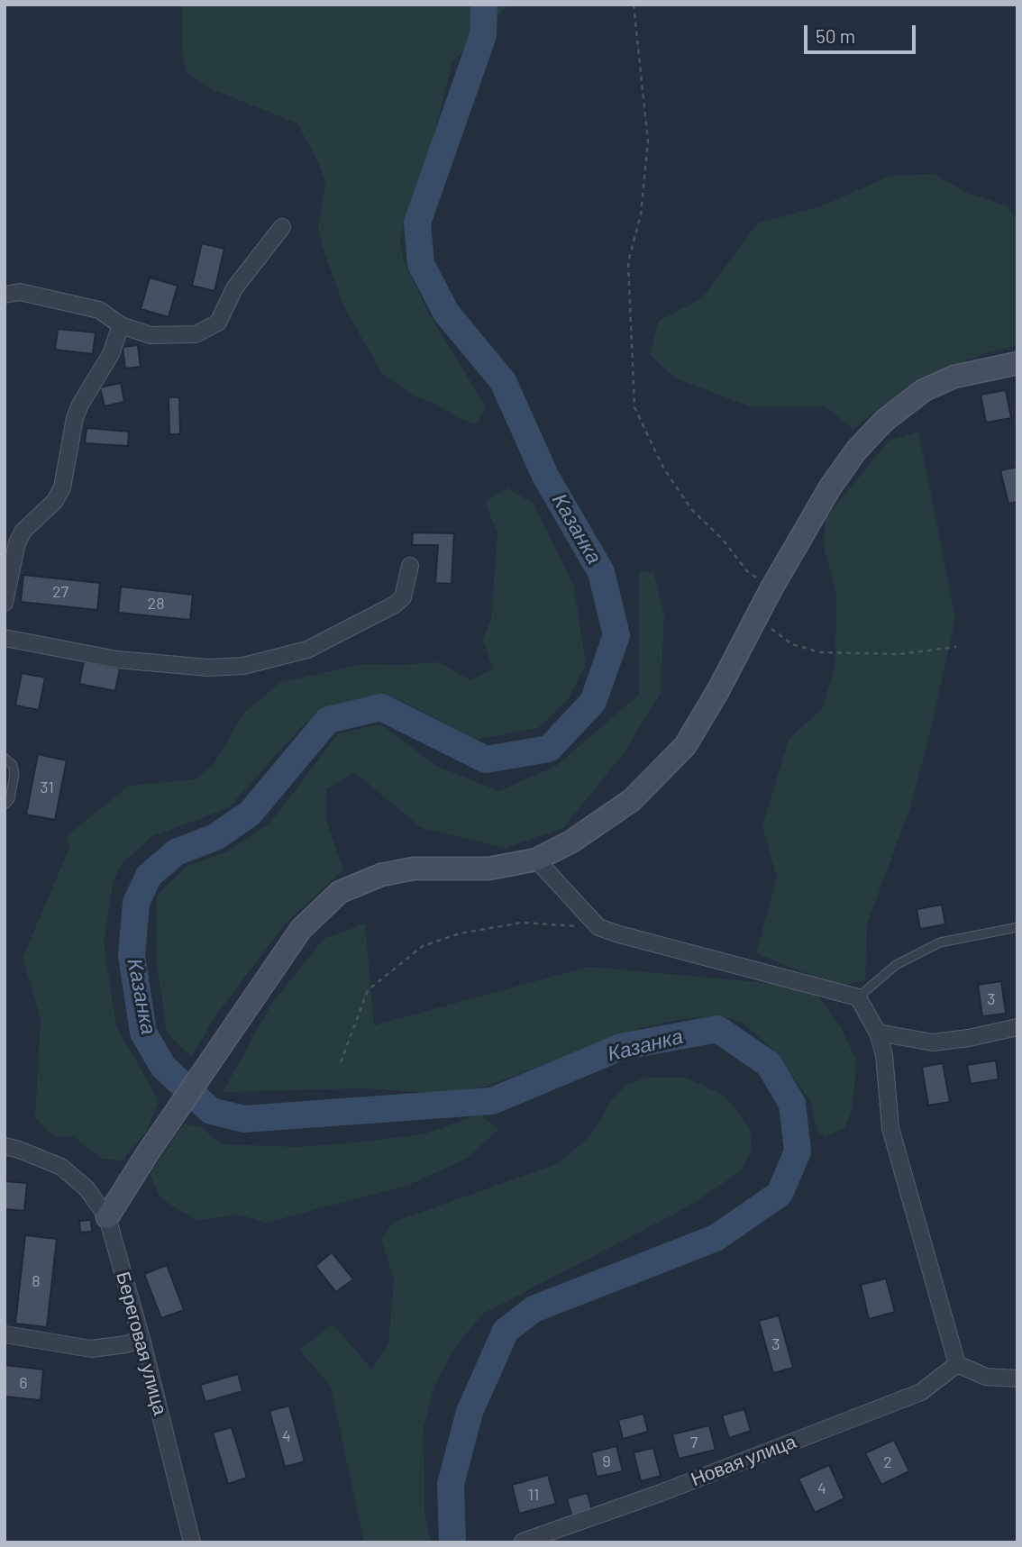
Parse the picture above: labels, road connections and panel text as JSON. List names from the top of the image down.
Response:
{
  "streets": {
    "street": ["Береговая улица", "Новая улица"]
  },
  "water": ["Казанка"],
  "house_numbers": [
    "27",
    "28",
    "31",
    "3",
    "8",
    "3",
    "6",
    "4",
    "7",
    "9",
    "2",
    "4",
    "11"
  ],
  "scale_bar": "50 m"
}
